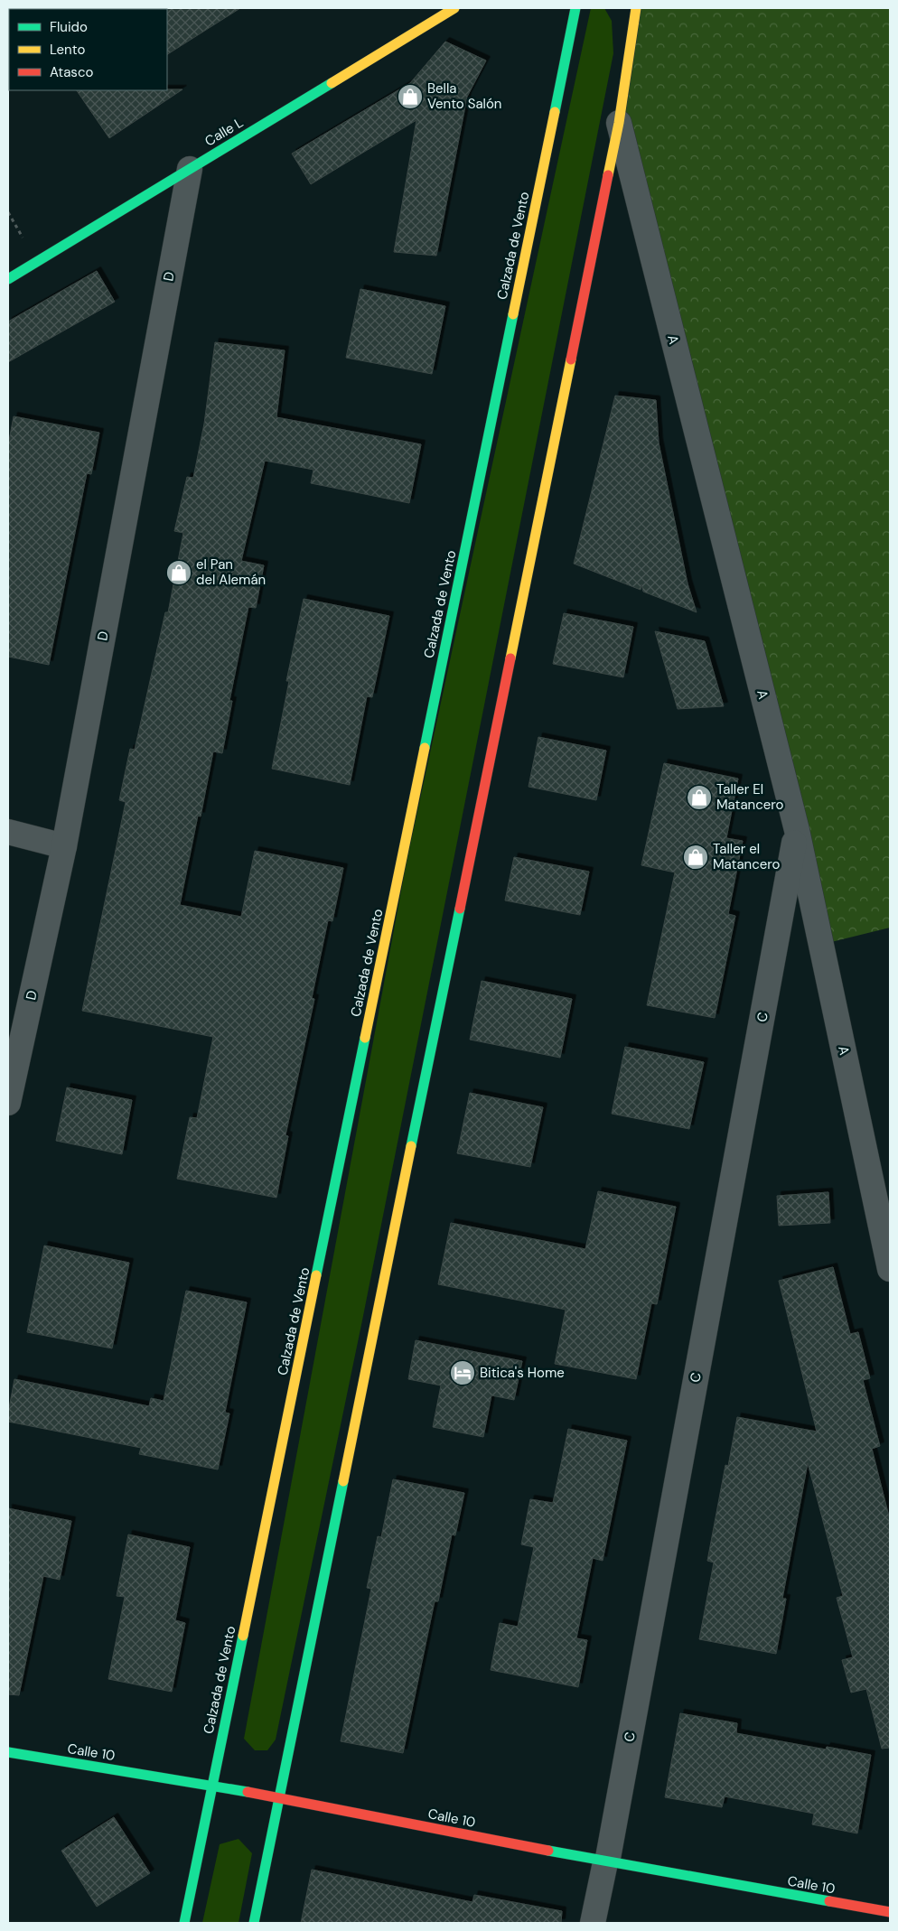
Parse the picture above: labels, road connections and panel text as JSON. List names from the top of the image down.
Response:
{
  "streets": {
    "main road": ["Calle L", "Calzada de Vento", "Calle 10"],
    "street": ["D", "A", "C"]
  },
  "crossings": [
    ["Calle L", "D"],
    ["Calzada de Vento", "Calle 10"],
    ["A", "C"],
    ["C", "Calle 10"]
  ],
  "places": {
    "shop": [
      "Bella Vento Salón",
      "el Pan del Alemán",
      "Taller El Matancero",
      "Taller el Matancero"
    ],
    "hotel": ["Bitica's Home"]
  },
  "legend": ["Fluido", "Lento", "Atasco"]
}
